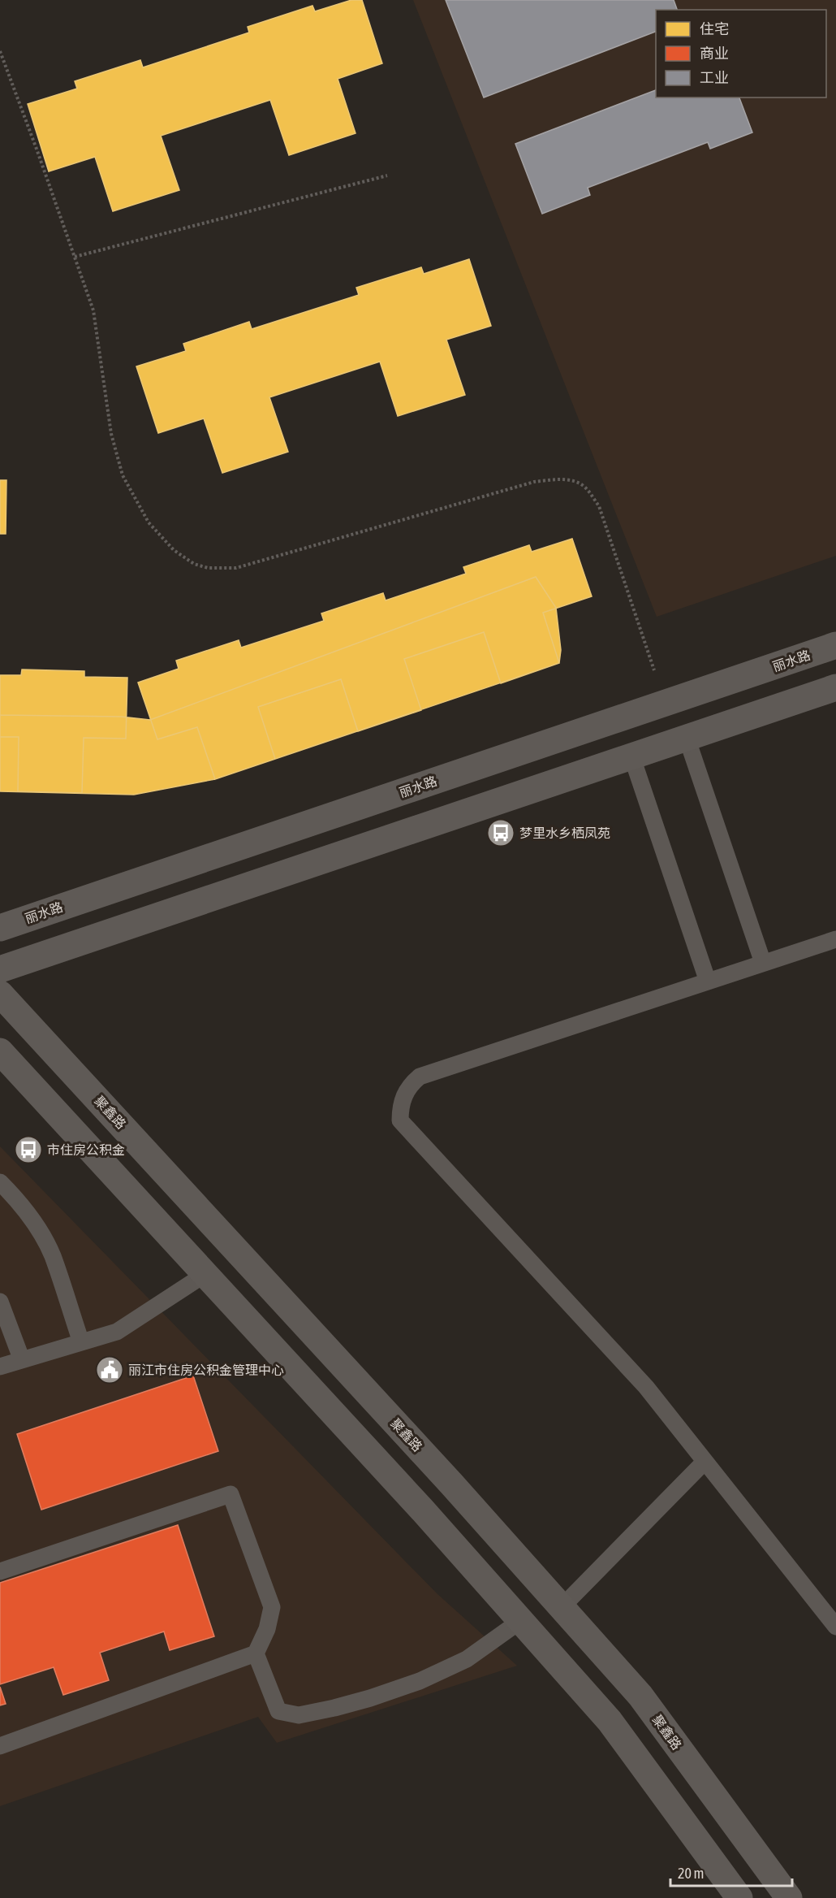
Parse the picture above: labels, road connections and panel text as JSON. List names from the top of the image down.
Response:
{
  "streets": {
    "main road": ["丽水路", "聚鑫路"]
  },
  "places": {
    "bus stop": ["梦里水乡栖凤苑", "市住房公积金"],
    "public building": ["丽江市住房公积金管理中心"]
  },
  "legend": ["住宅", "商业", "工业"],
  "scale_bar": "20 m"
}
